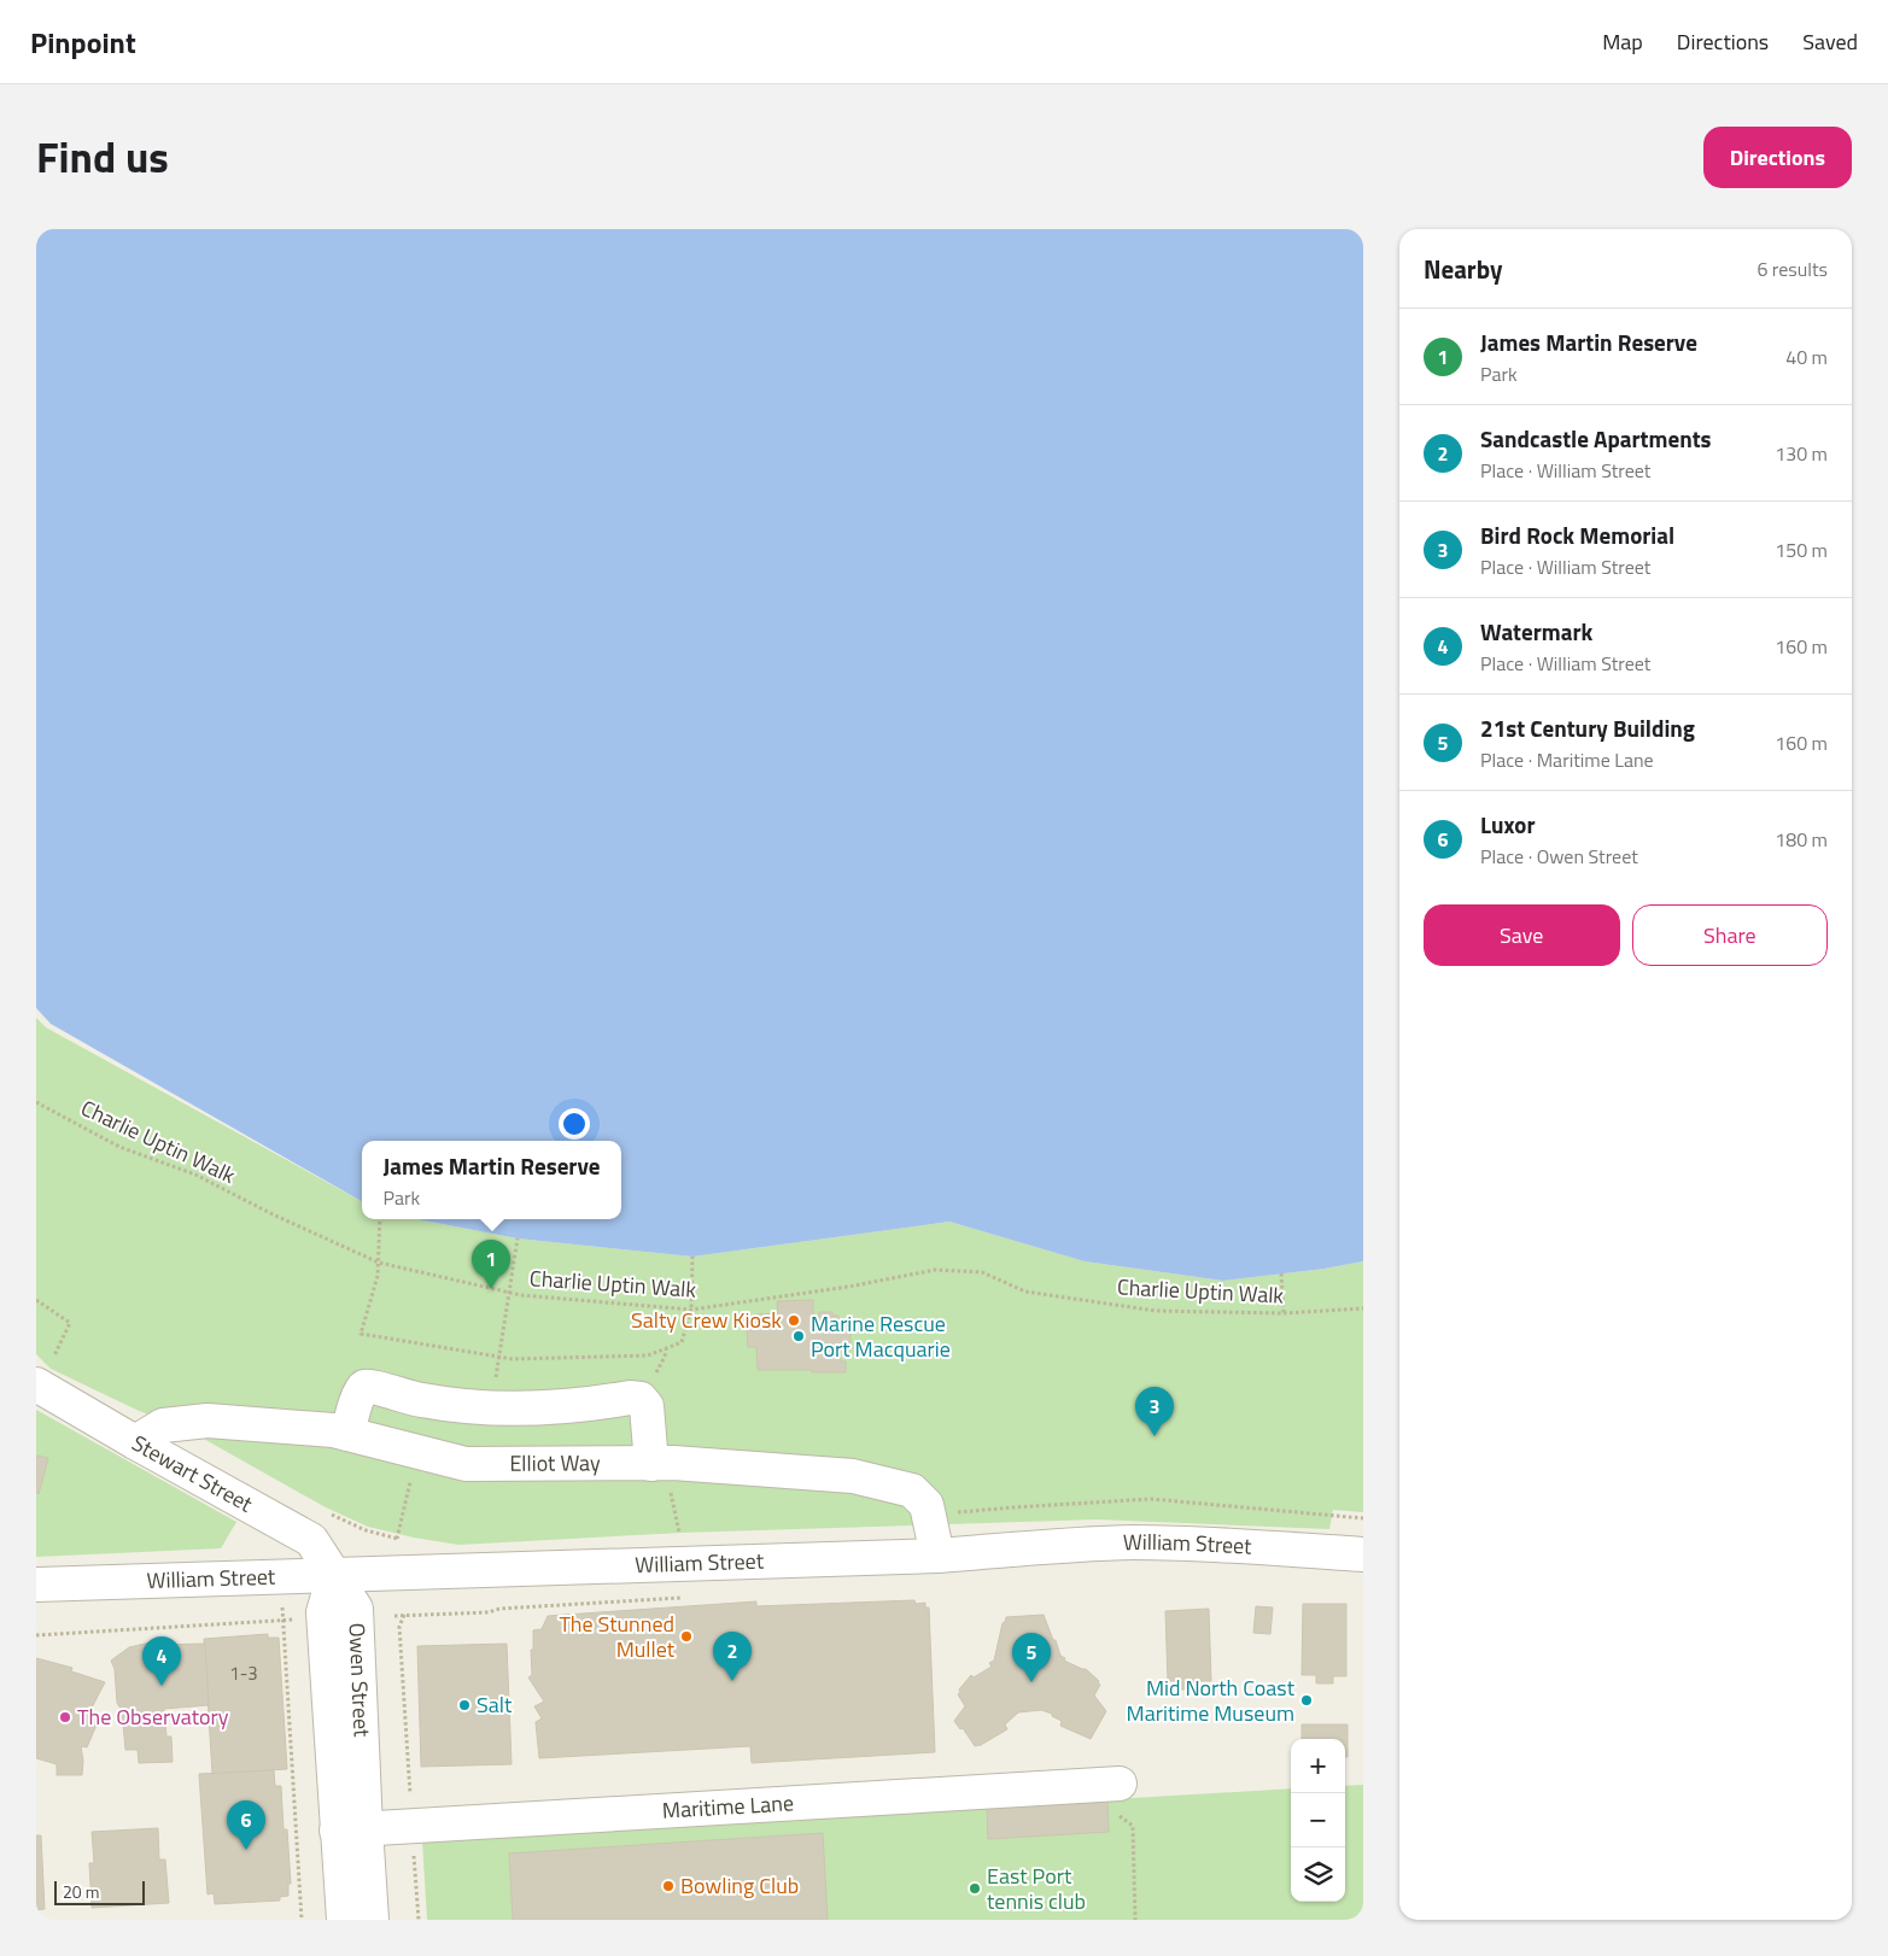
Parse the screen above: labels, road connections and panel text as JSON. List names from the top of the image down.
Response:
{
  "streets": {
    "street": [
      "Elliot Way",
      "Stewart Street",
      "William Street",
      "Owen Street",
      "Maritime Lane"
    ],
    "path": ["Charlie Uptin Walk"]
  },
  "crossings": [
    ["Elliot Way", "Stewart Street"],
    ["Elliot Way", "William Street"],
    ["Stewart Street", "William Street"],
    ["Stewart Street", "Owen Street"],
    ["William Street", "Owen Street"],
    ["Owen Street", "Maritime Lane"]
  ],
  "places": [
    "Salty Crew Kiosk",
    "Marine Rescue Port Macquarie",
    "The Stunned Mullet",
    "Mid North Coast Maritime Museum",
    "Salt",
    "The Observatory",
    "Bowling Club",
    "East Port tennis club"
  ],
  "house_numbers": ["1-3"],
  "scale_bar": "20 m",
  "page": {
    "header": "Pinpoint",
    "nav": ["Map", "Directions", "Saved"],
    "title": "Find us",
    "buttons": [
      "Directions",
      ["Save", "Share"]
    ],
    "heading": ["Nearby", "6 results"],
    "list": [
      {
        "mark": "1",
        "name": "James Martin Reserve",
        "note": "Park",
        "value": "40 m"
      },
      {
        "mark": "2",
        "name": "Sandcastle Apartments",
        "note": "Place · William Street",
        "value": "130 m"
      },
      {
        "mark": "3",
        "name": "Bird Rock Memorial",
        "note": "Place · William Street",
        "value": "150 m"
      },
      {
        "mark": "4",
        "name": "Watermark",
        "note": "Place · William Street",
        "value": "160 m"
      },
      {
        "mark": "5",
        "name": "21st Century Building",
        "note": "Place · Maritime Lane",
        "value": "160 m"
      },
      {
        "mark": "6",
        "name": "Luxor",
        "note": "Place · Owen Street",
        "value": "180 m"
      }
    ],
    "popup": ["James Martin Reserve", "Park"],
    "pins": [
      "1",
      "3",
      "2",
      "5",
      "4",
      "6"
    ],
    "map_buttons": ["+", "−"],
    "scale": "20 m"
  }
}
